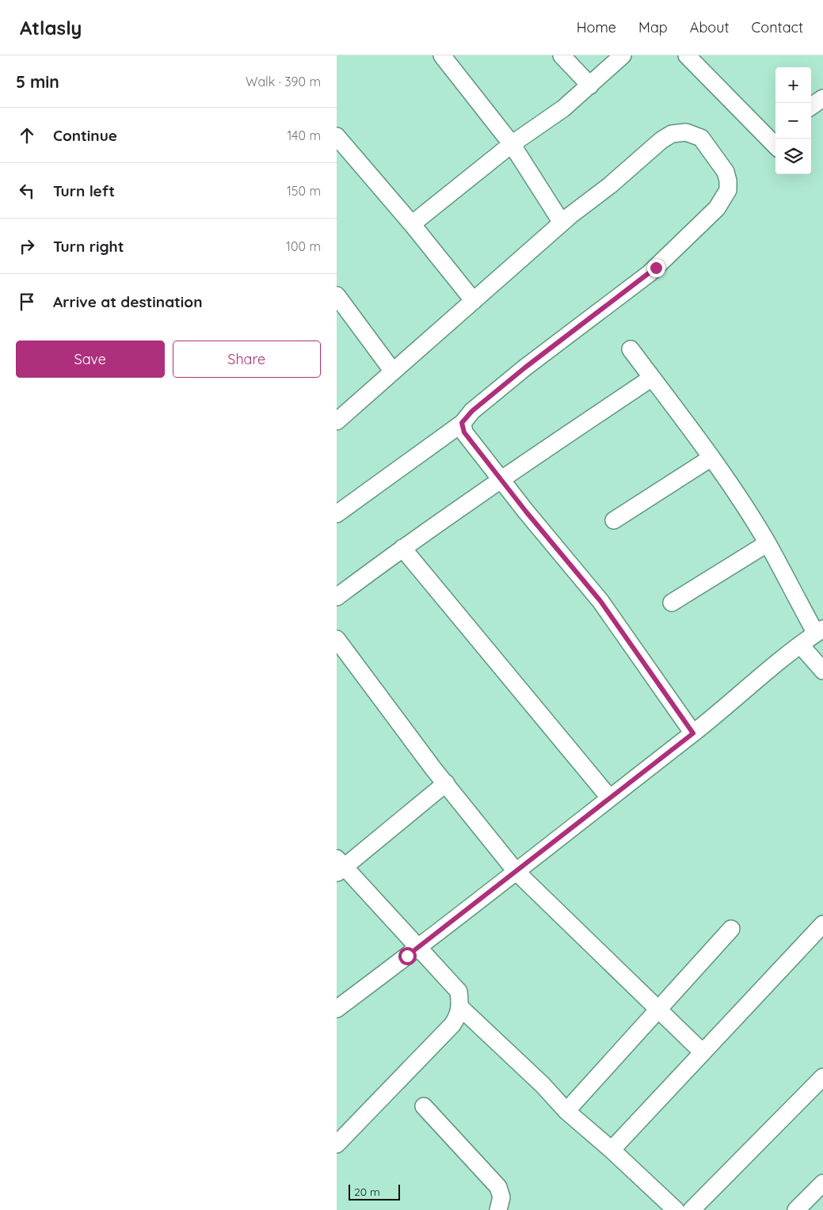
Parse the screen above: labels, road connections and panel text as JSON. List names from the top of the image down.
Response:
{
  "scale_bar": "20 m",
  "page": {
    "header": "Atlasly",
    "nav": [
      "Home",
      "Map",
      "About",
      "Contact"
    ],
    "heading": ["5 min", "Walk · 390 m"],
    "map_buttons": ["+", "−"],
    "list": [
      ["Continue", "140 m"],
      ["Turn left", "150 m"],
      ["Turn right", "100 m"],
      "Arrive at destination"
    ],
    "buttons": ["Save", "Share"],
    "scale": "20 m"
  }
}
